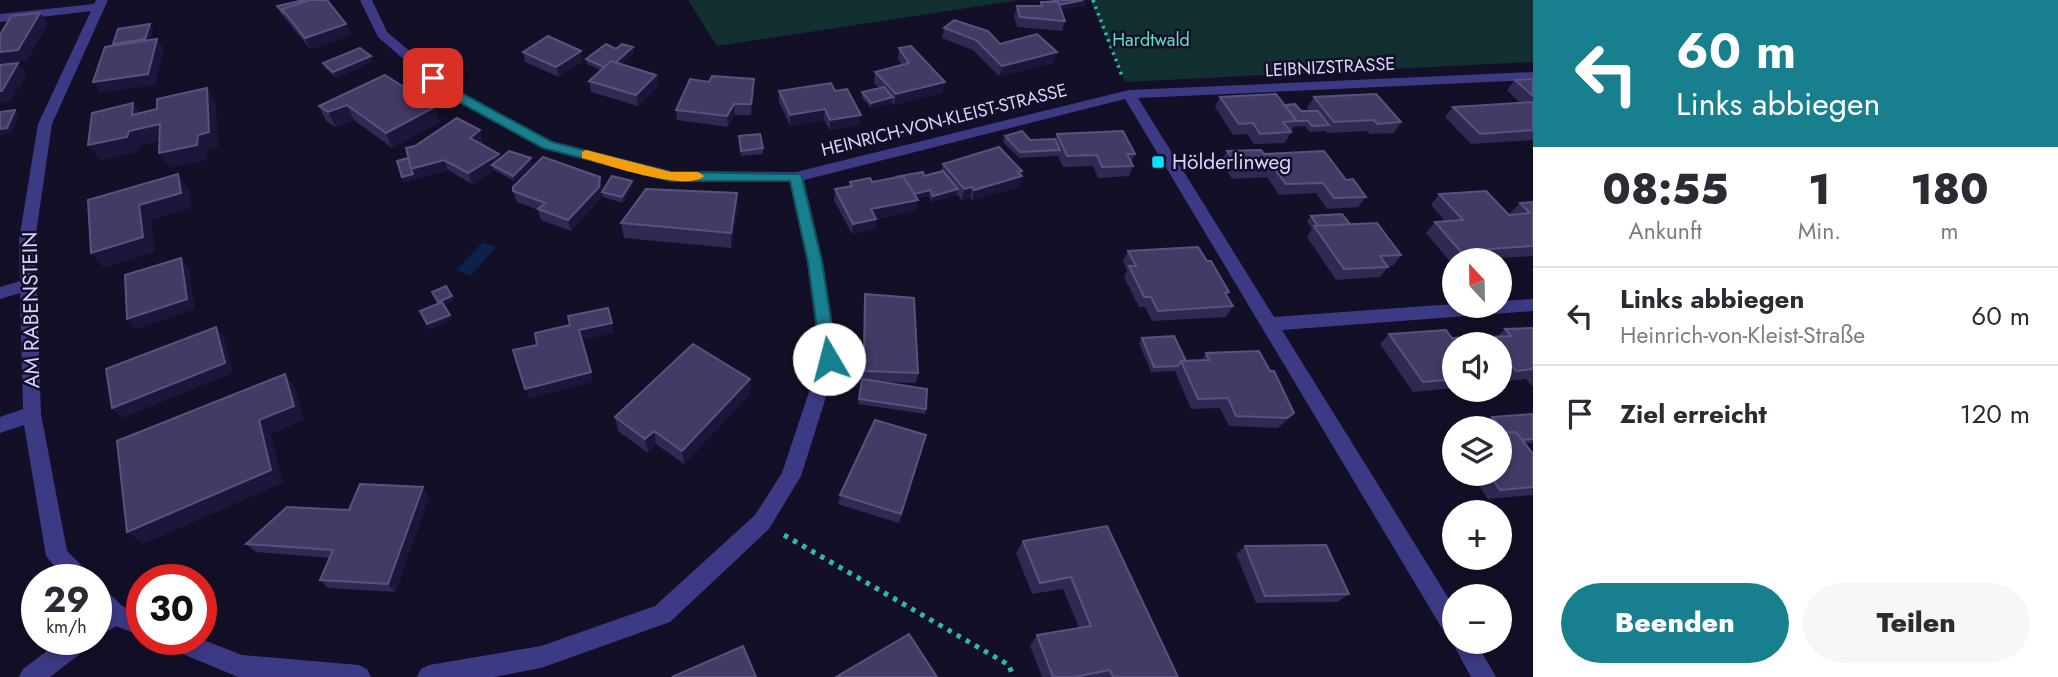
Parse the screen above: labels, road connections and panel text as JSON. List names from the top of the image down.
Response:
{
  "streets": {
    "street": ["LEIBNIZSTRASSE", "HEINRICH-VON-KLEIST-STRASSE", "AM RABENSTEIN"]
  },
  "crossings": [
    ["LEIBNIZSTRASSE", "HEINRICH-VON-KLEIST-STRASSE"]
  ],
  "parks": ["Hardtwald"],
  "places": {
    "transit": ["Hölderlinweg"]
  },
  "north": "top",
  "page": {
    "turn": ["60 m", "Links abbiegen"],
    "eta": [
      "08:55",
      "Ankunft",
      "1",
      "Min.",
      "180",
      "m"
    ],
    "map_buttons": ["+", "−"],
    "list": [
      {
        "name": "Links abbiegen",
        "note": "Heinrich-von-Kleist-Straße",
        "value": "60 m"
      },
      {
        "name": "Ziel erreicht",
        "value": "120 m"
      }
    ],
    "speed": "29 km/h",
    "limit": "30",
    "buttons": ["Beenden", "Teilen"]
  }
}
